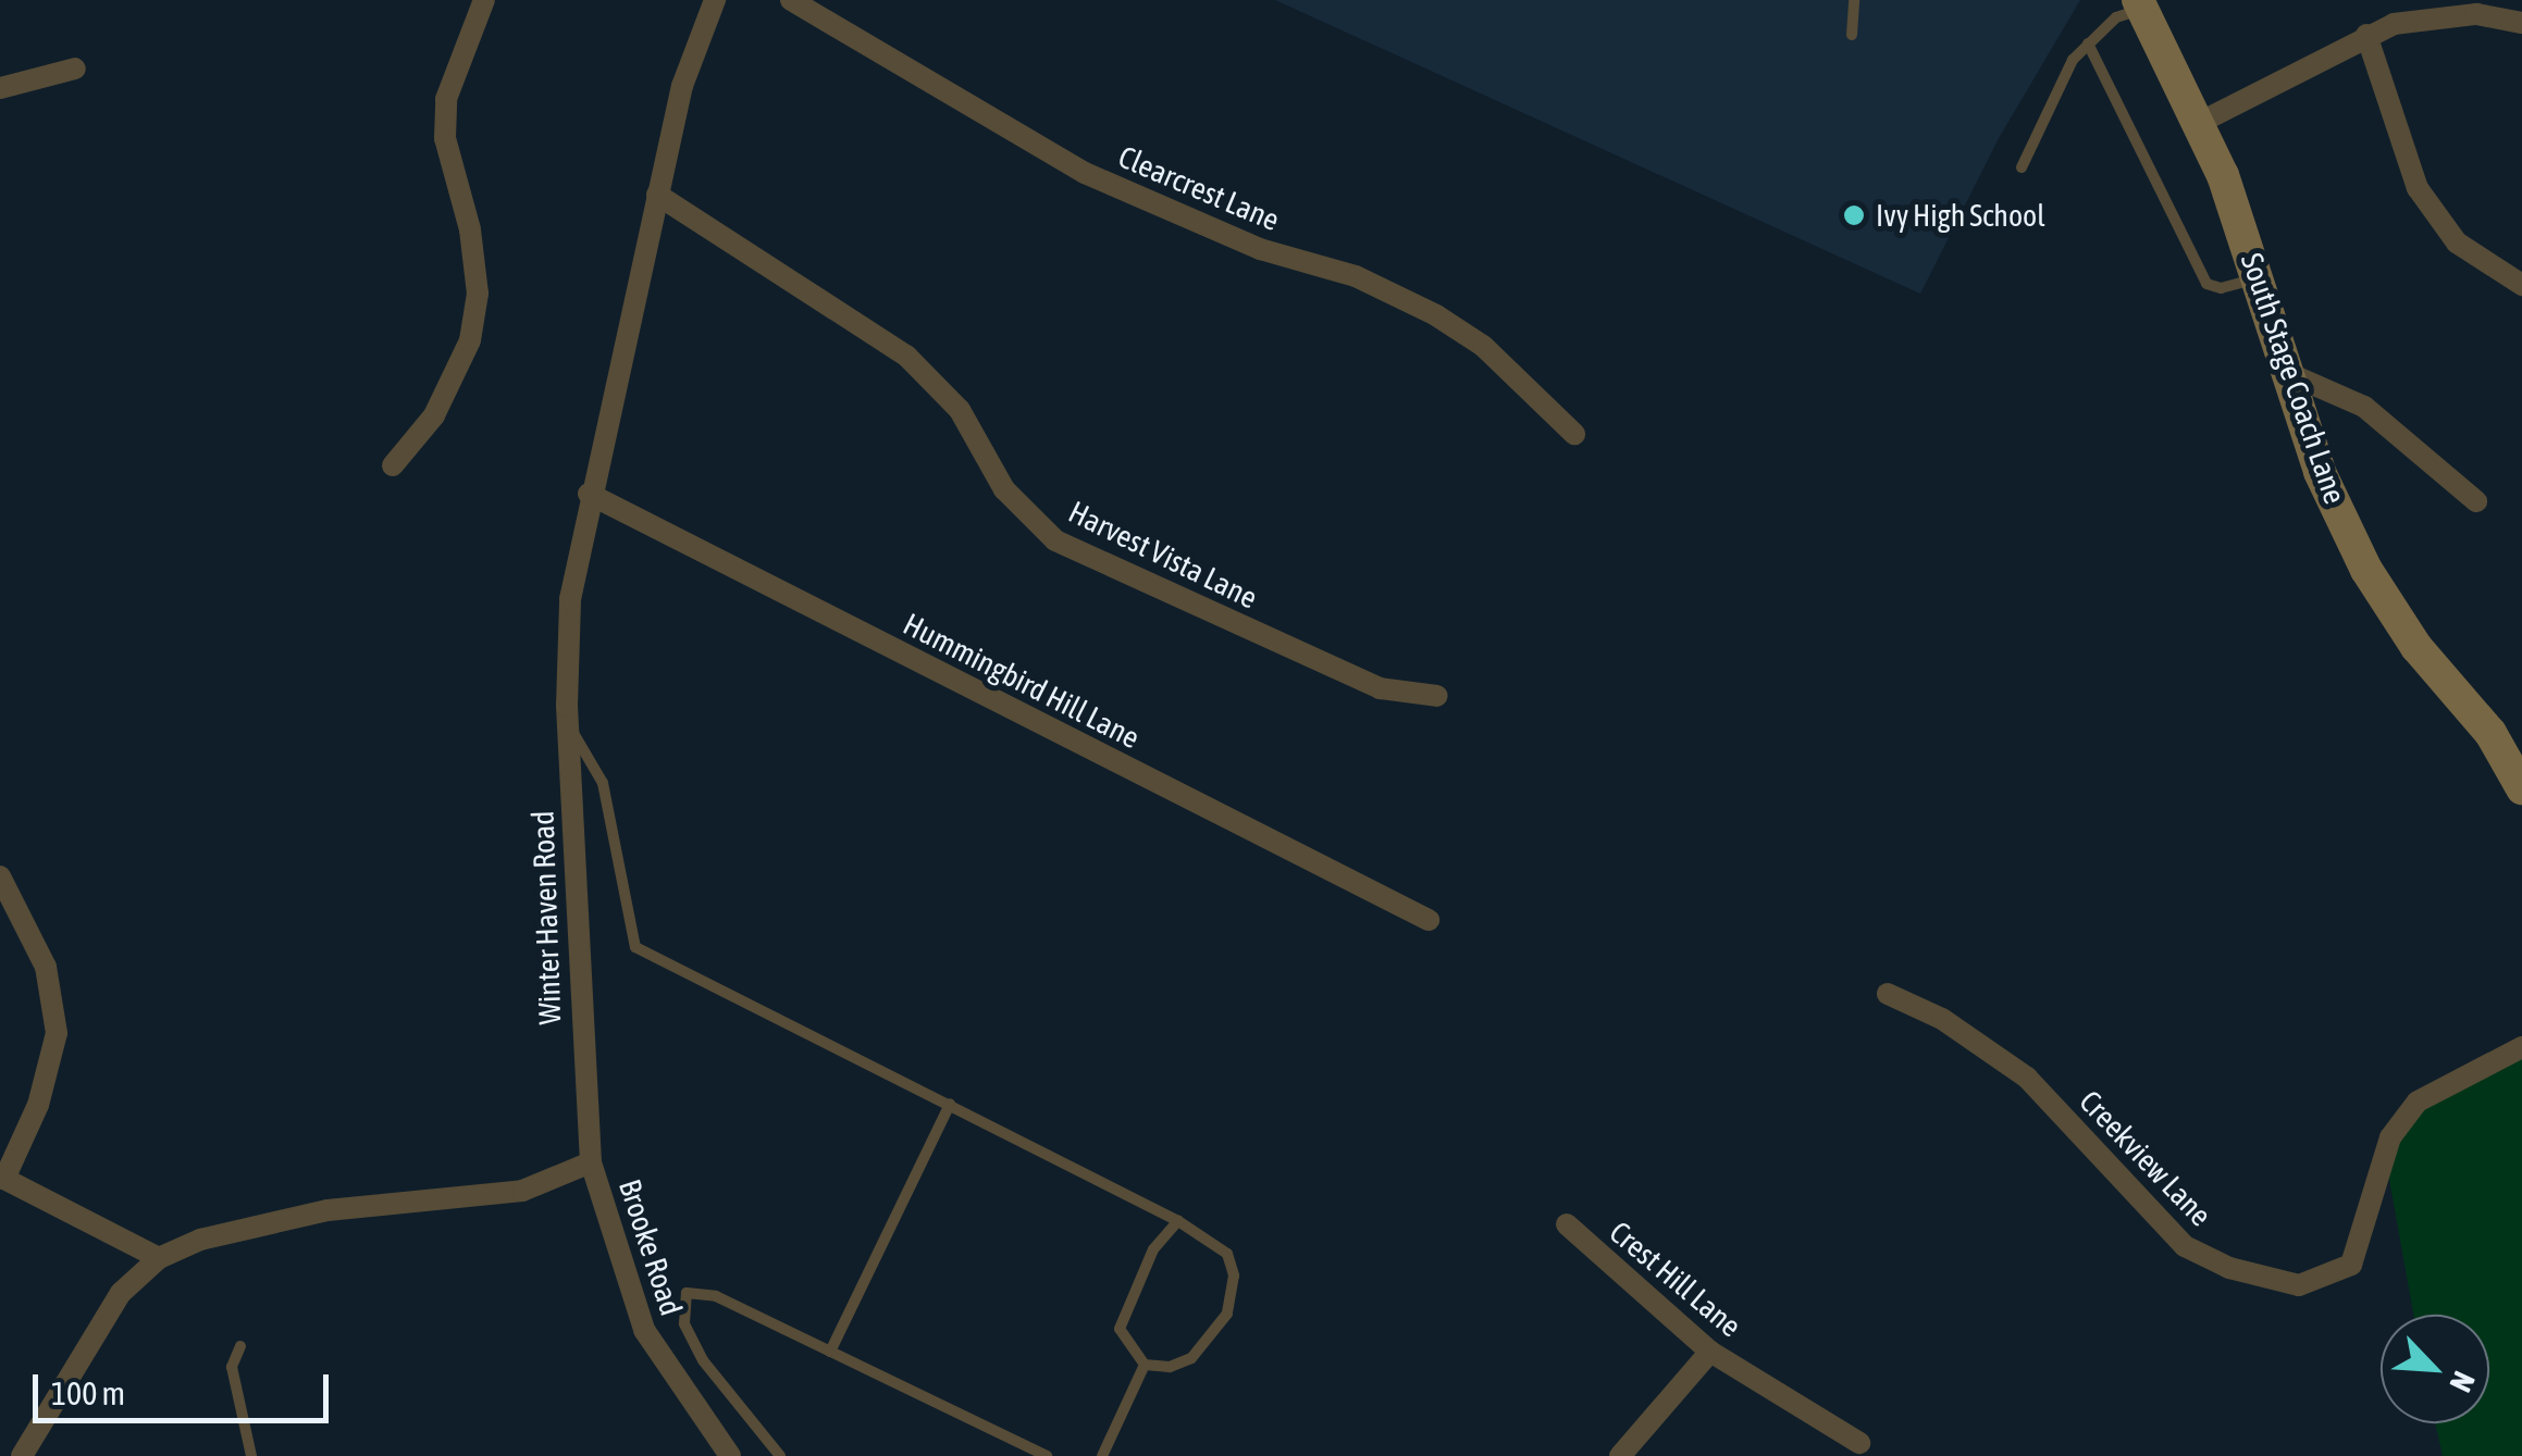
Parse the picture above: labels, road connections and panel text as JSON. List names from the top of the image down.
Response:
{
  "streets": {
    "main road": ["South Stage Coach Lane"],
    "street": [
      "Clearcrest Lane",
      "Harvest Vista Lane",
      "Hummingbird Hill Lane",
      "Winter Haven Road",
      "Creekview Lane",
      "Brooke Road",
      "Crest Hill Lane"
    ]
  },
  "crossings": [
    ["Harvest Vista Lane", "Winter Haven Road"],
    ["Hummingbird Hill Lane", "Winter Haven Road"],
    ["Winter Haven Road", "Brooke Road"]
  ],
  "places": ["Ivy High School"],
  "scale_bar": "100 m",
  "north": "bottom right"
}
